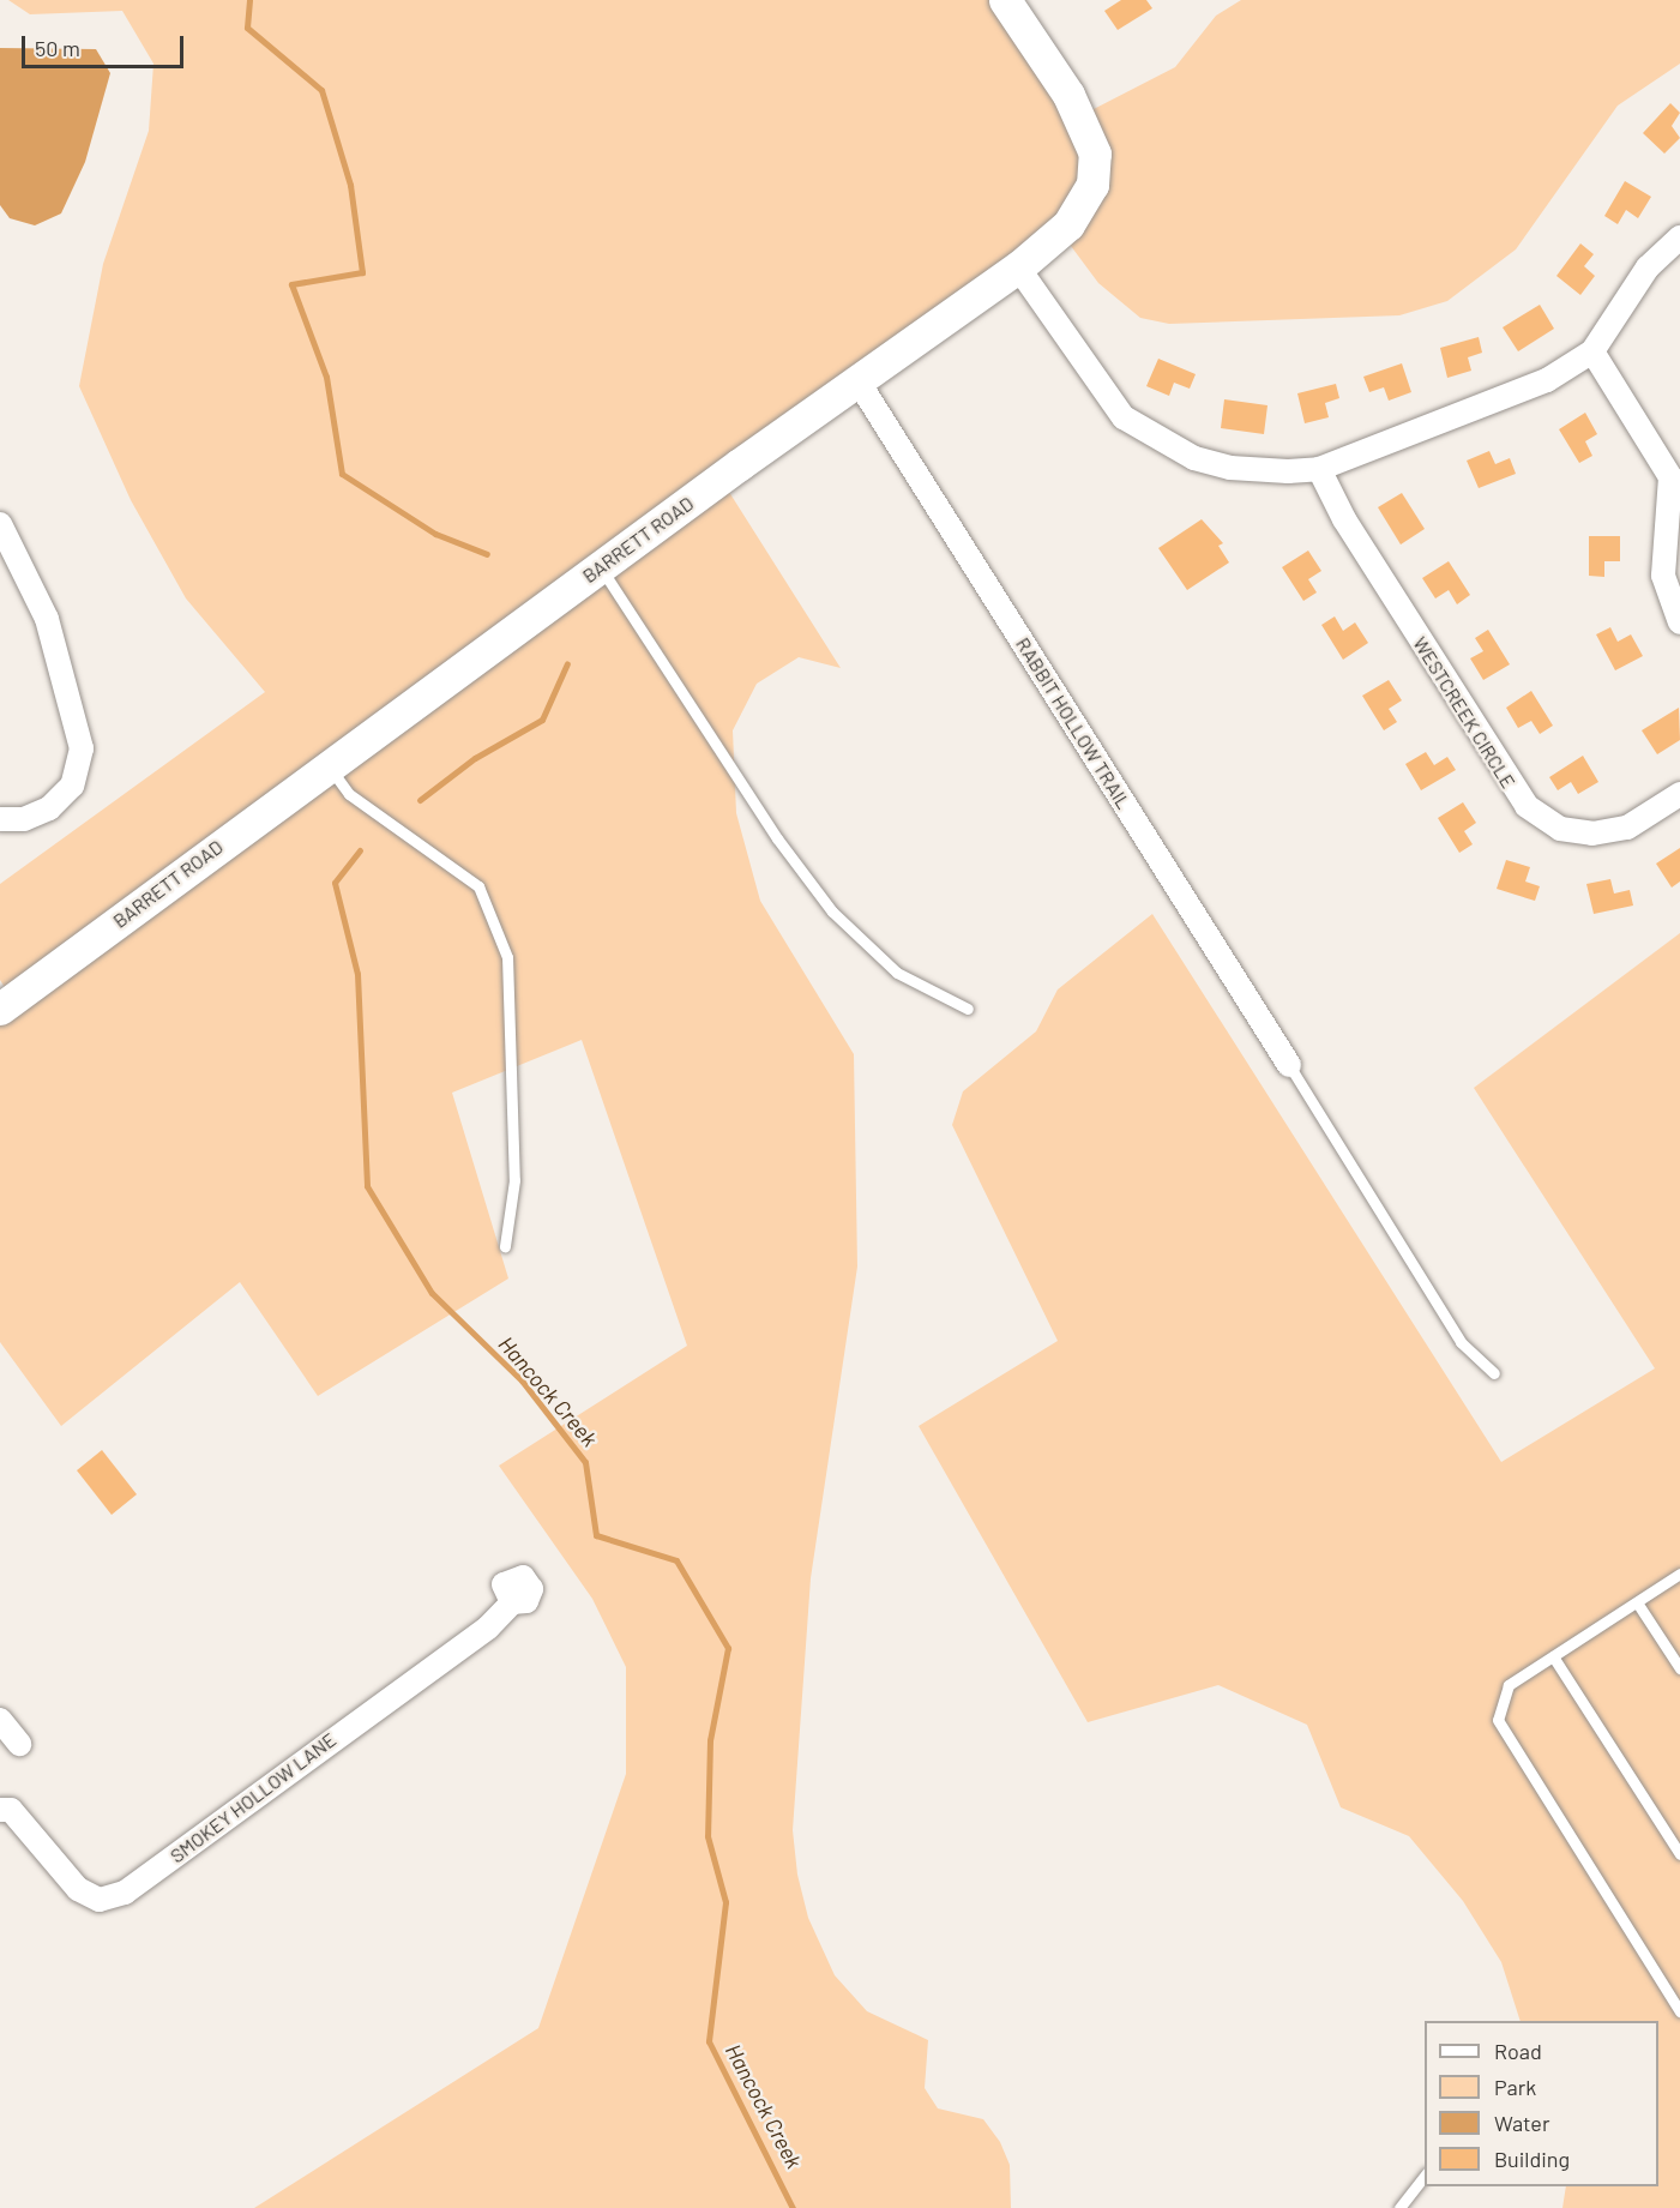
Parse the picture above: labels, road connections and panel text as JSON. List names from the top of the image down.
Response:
{
  "streets": {
    "street": [
      "BARRETT ROAD",
      "WESTCREEK CIRCLE",
      "RABBIT HOLLOW TRAIL",
      "SMOKEY HOLLOW LANE"
    ]
  },
  "crossings": [
    ["BARRETT ROAD", "RABBIT HOLLOW TRAIL"]
  ],
  "water": ["Hancock Creek"],
  "legend": [
    "Road",
    "Park",
    "Water",
    "Building"
  ],
  "scale_bar": "50 m"
}
